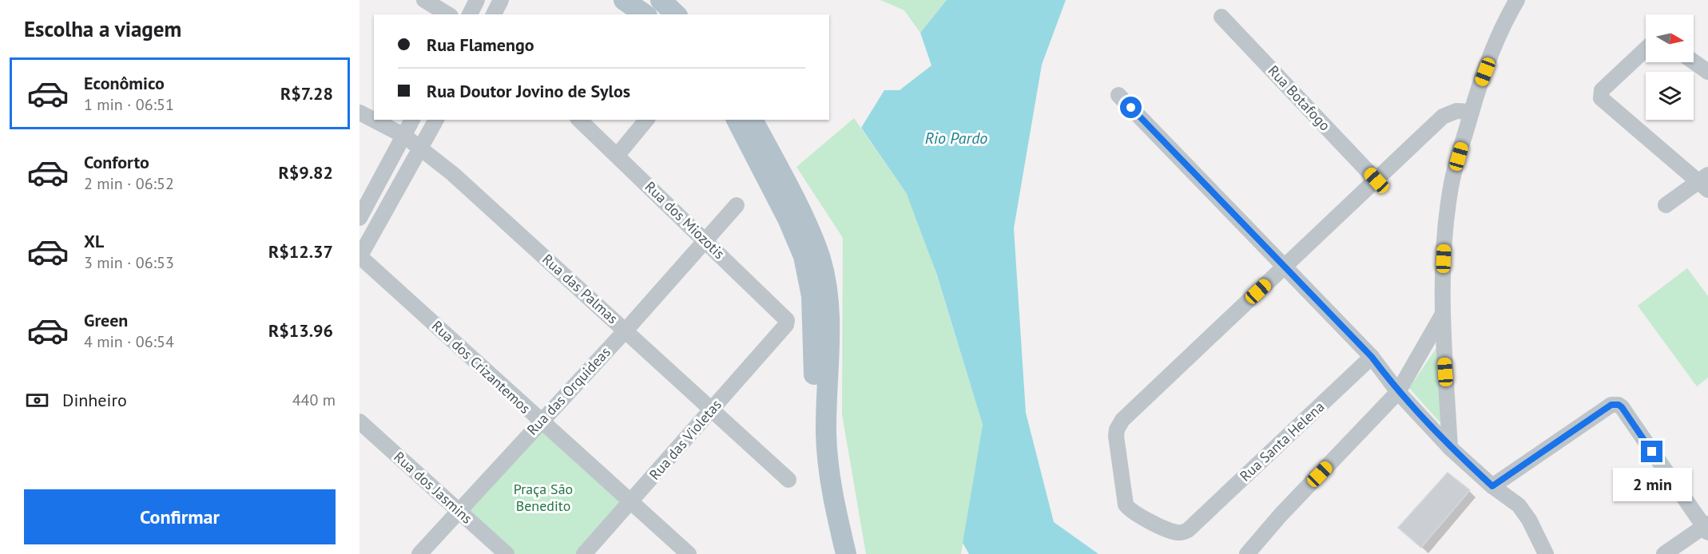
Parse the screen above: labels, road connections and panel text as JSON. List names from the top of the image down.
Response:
{
  "streets": {
    "street": [
      "Rua Botafogo",
      "Rua dos Miozotis",
      "Rua das Palmas",
      "Rua dos Crizantemos",
      "Rua das Orquideas",
      "Rua das Violetas",
      "Rua Santa Helena",
      "Rua dos Jasmins"
    ]
  },
  "crossings": [
    ["Rua dos Miozotis", "Rua das Orquideas"],
    ["Rua dos Miozotis", "Rua das Violetas"],
    ["Rua das Palmas", "Rua das Orquideas"],
    ["Rua das Palmas", "Rua das Violetas"],
    ["Rua dos Crizantemos", "Rua das Orquideas"],
    ["Rua dos Crizantemos", "Rua das Violetas"],
    ["Rua das Orquideas", "Rua dos Jasmins"]
  ],
  "water": ["Rio Pardo"],
  "parks": ["Praça São Benedito"],
  "north": "right",
  "page": {
    "heading": "Escolha a viagem",
    "banner": ["Rua Flamengo", "Rua Doutor Jovino de Sylos"],
    "list": [
      {
        "name": "Econômico",
        "note": "1 min · 06:51",
        "value": "R$7.28"
      },
      {
        "name": "Conforto",
        "note": "2 min · 06:52",
        "value": "R$9.82"
      },
      {
        "name": "XL",
        "note": "3 min · 06:53",
        "value": "R$12.37"
      },
      {
        "name": "Green",
        "note": "4 min · 06:54",
        "value": "R$13.96"
      }
    ],
    "pay": ["Dinheiro", "440 m"],
    "bubble": "2 min",
    "buttons": "Confirmar"
  }
}
